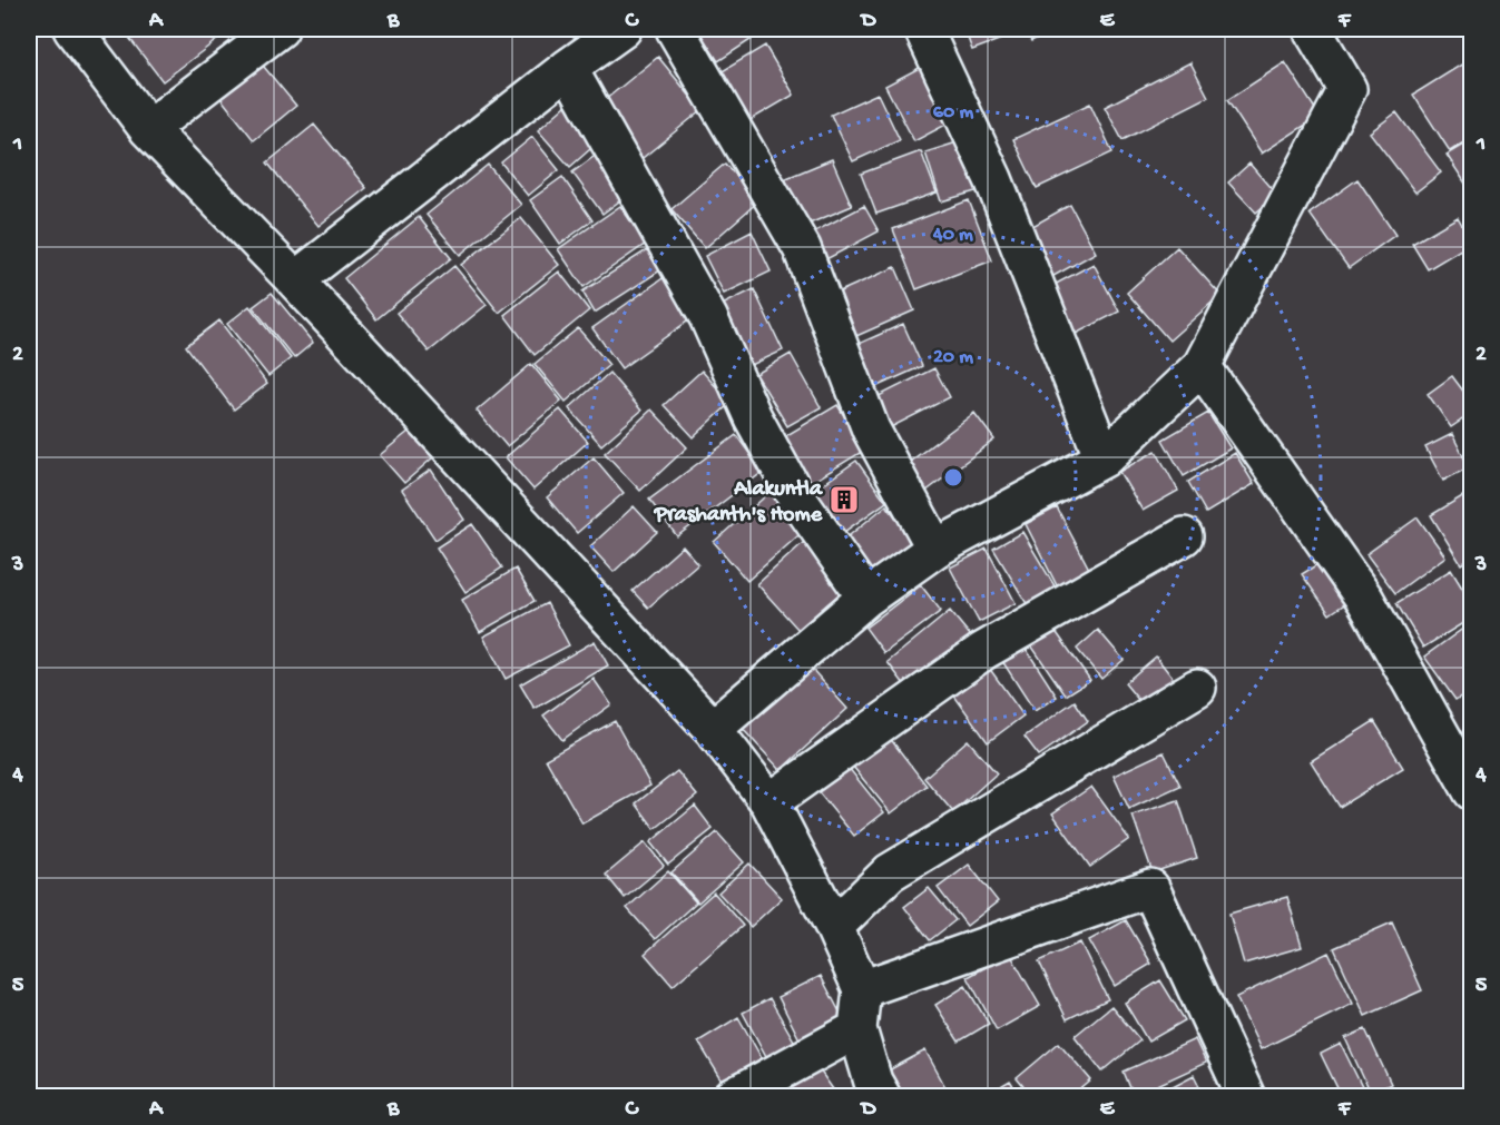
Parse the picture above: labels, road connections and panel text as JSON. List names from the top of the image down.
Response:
{
  "places": {
    "building": ["Alakuntla Prashanth's Home"]
  },
  "grid": {
    "columns": [
      "A",
      "B",
      "C",
      "D",
      "E",
      "F"
    ],
    "rows": [
      "1",
      "2",
      "3",
      "4",
      "5"
    ]
  },
  "rings": ["60 m", "40 m", "20 m"]
}
